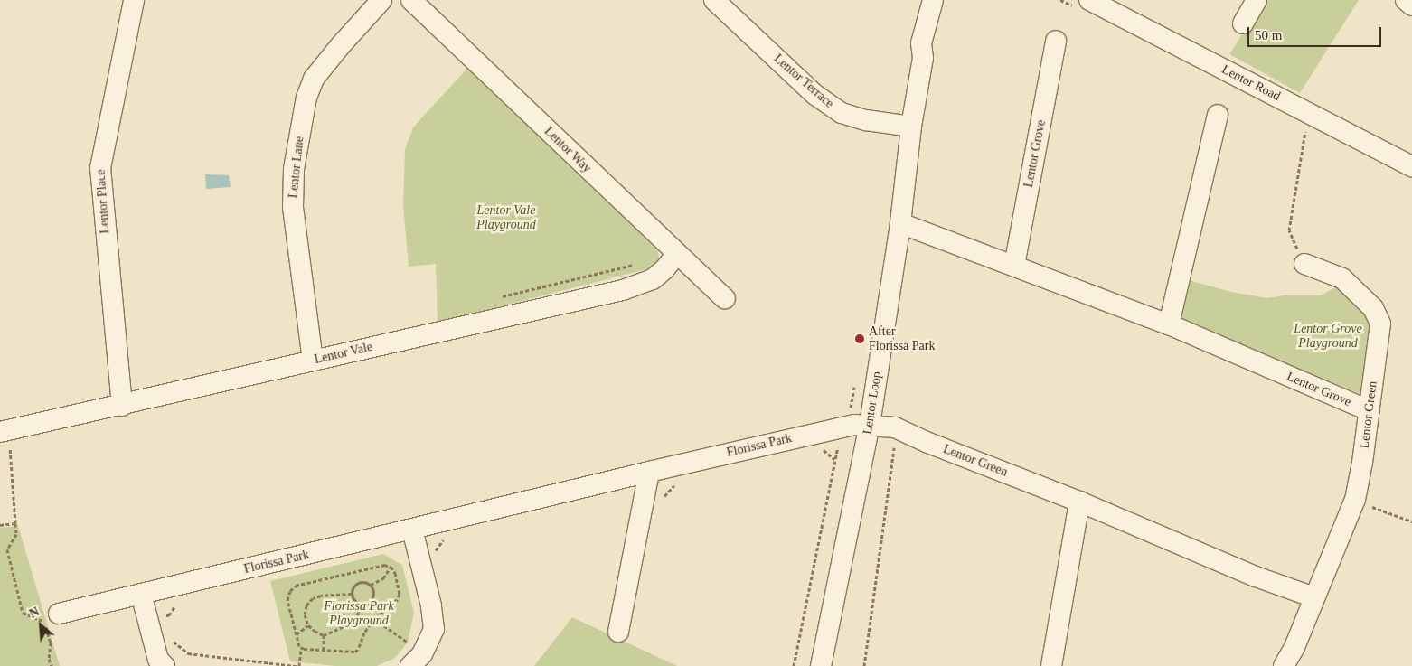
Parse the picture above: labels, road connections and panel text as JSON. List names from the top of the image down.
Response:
{
  "streets": {
    "street": [
      "Lentor Terrace",
      "Lentor Road",
      "Lentor Way",
      "Lentor Grove",
      "Lentor Lane",
      "Lentor Place",
      "Lentor Vale",
      "Lentor Loop",
      "Lentor Green",
      "Florissa Park"
    ]
  },
  "crossings": [
    ["Lentor Terrace", "Lentor Loop"],
    ["Lentor Way", "Lentor Vale"],
    ["Lentor Grove", "Lentor Loop"],
    ["Lentor Grove", "Lentor Green"],
    ["Lentor Lane", "Lentor Vale"],
    ["Lentor Place", "Lentor Vale"],
    ["Lentor Loop", "Lentor Green"],
    ["Lentor Loop", "Florissa Park"],
    ["Lentor Green", "Florissa Park"]
  ],
  "parks": ["Lentor Vale Playground", "Lentor Grove Playground", "Florissa Park Playground"],
  "places": ["After Florissa Park"],
  "scale_bar": "50 m",
  "north": "top left"
}
